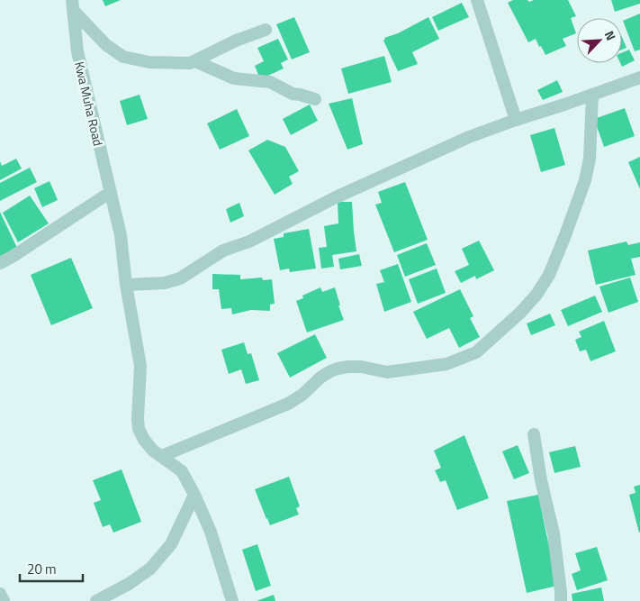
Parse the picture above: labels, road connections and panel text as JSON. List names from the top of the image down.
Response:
{
  "streets": {
    "street": ["Kwa Muha Road"]
  },
  "scale_bar": "20 m",
  "north": "top right"
}
